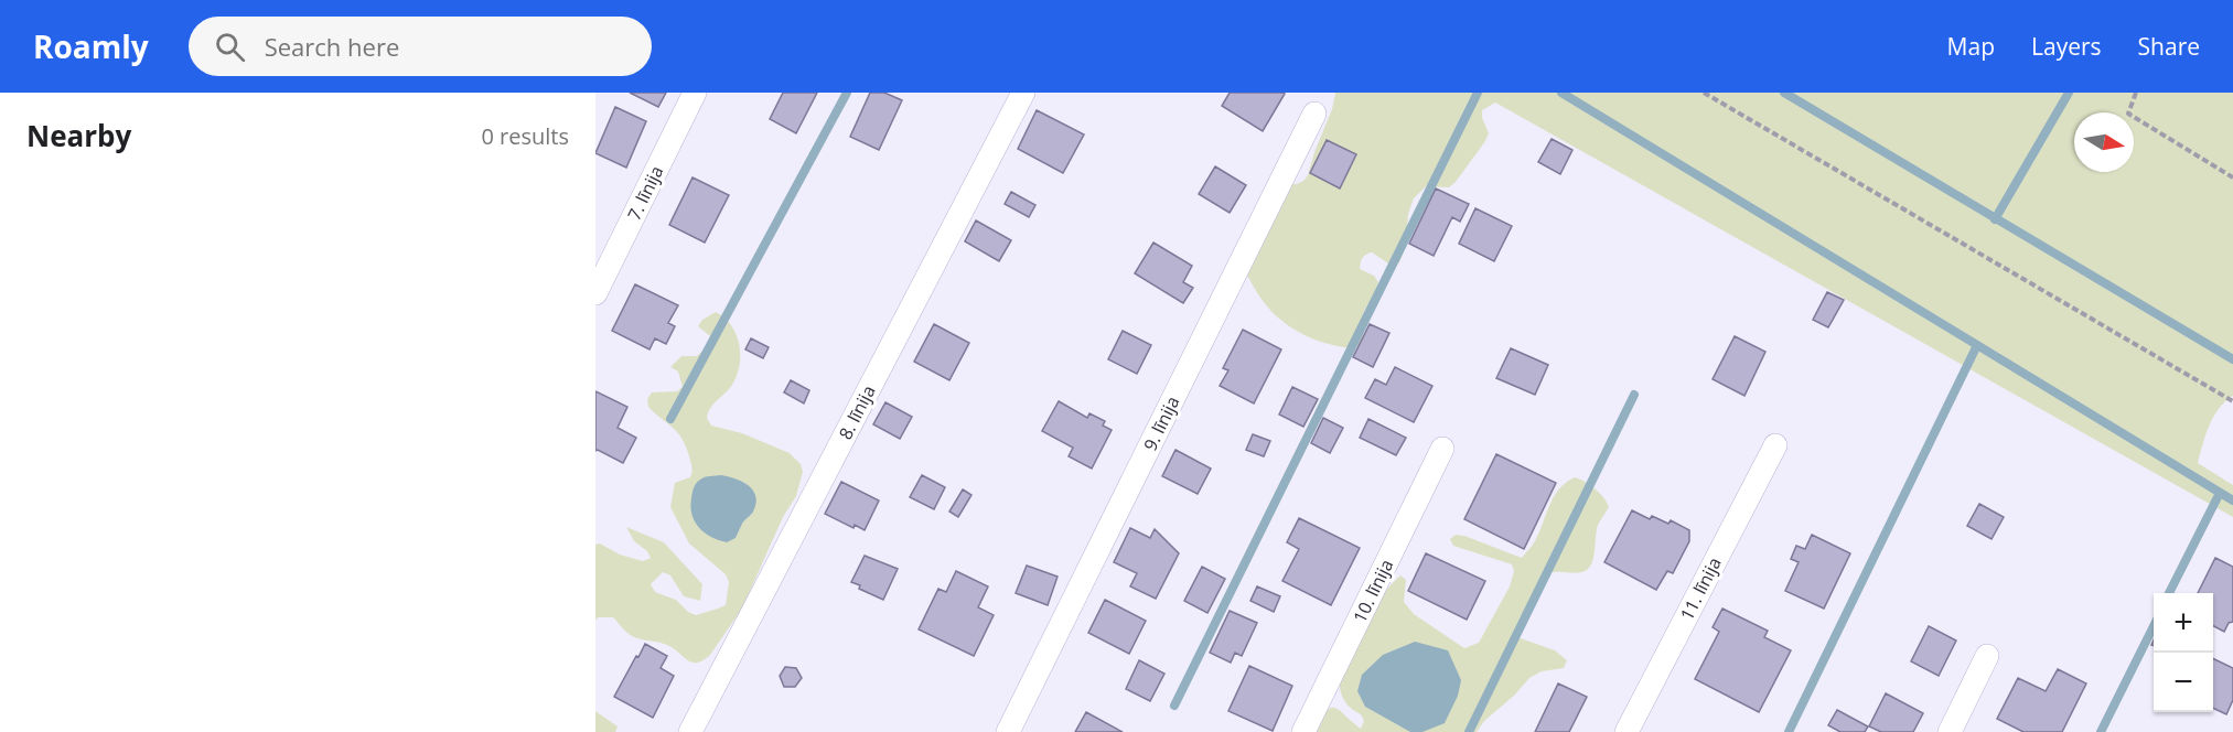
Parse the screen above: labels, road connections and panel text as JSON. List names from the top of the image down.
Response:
{
  "streets": {
    "street": [
      "7. līnija",
      "8. līnija",
      "9. līnija",
      "11. līnija",
      "10. līnija"
    ]
  },
  "north": "right",
  "page": {
    "header": "Roamly",
    "search": "Search here",
    "nav": ["Map", "Layers", "Share"],
    "heading": ["Nearby", "0 results"],
    "map_buttons": ["+", "−"]
  }
}
